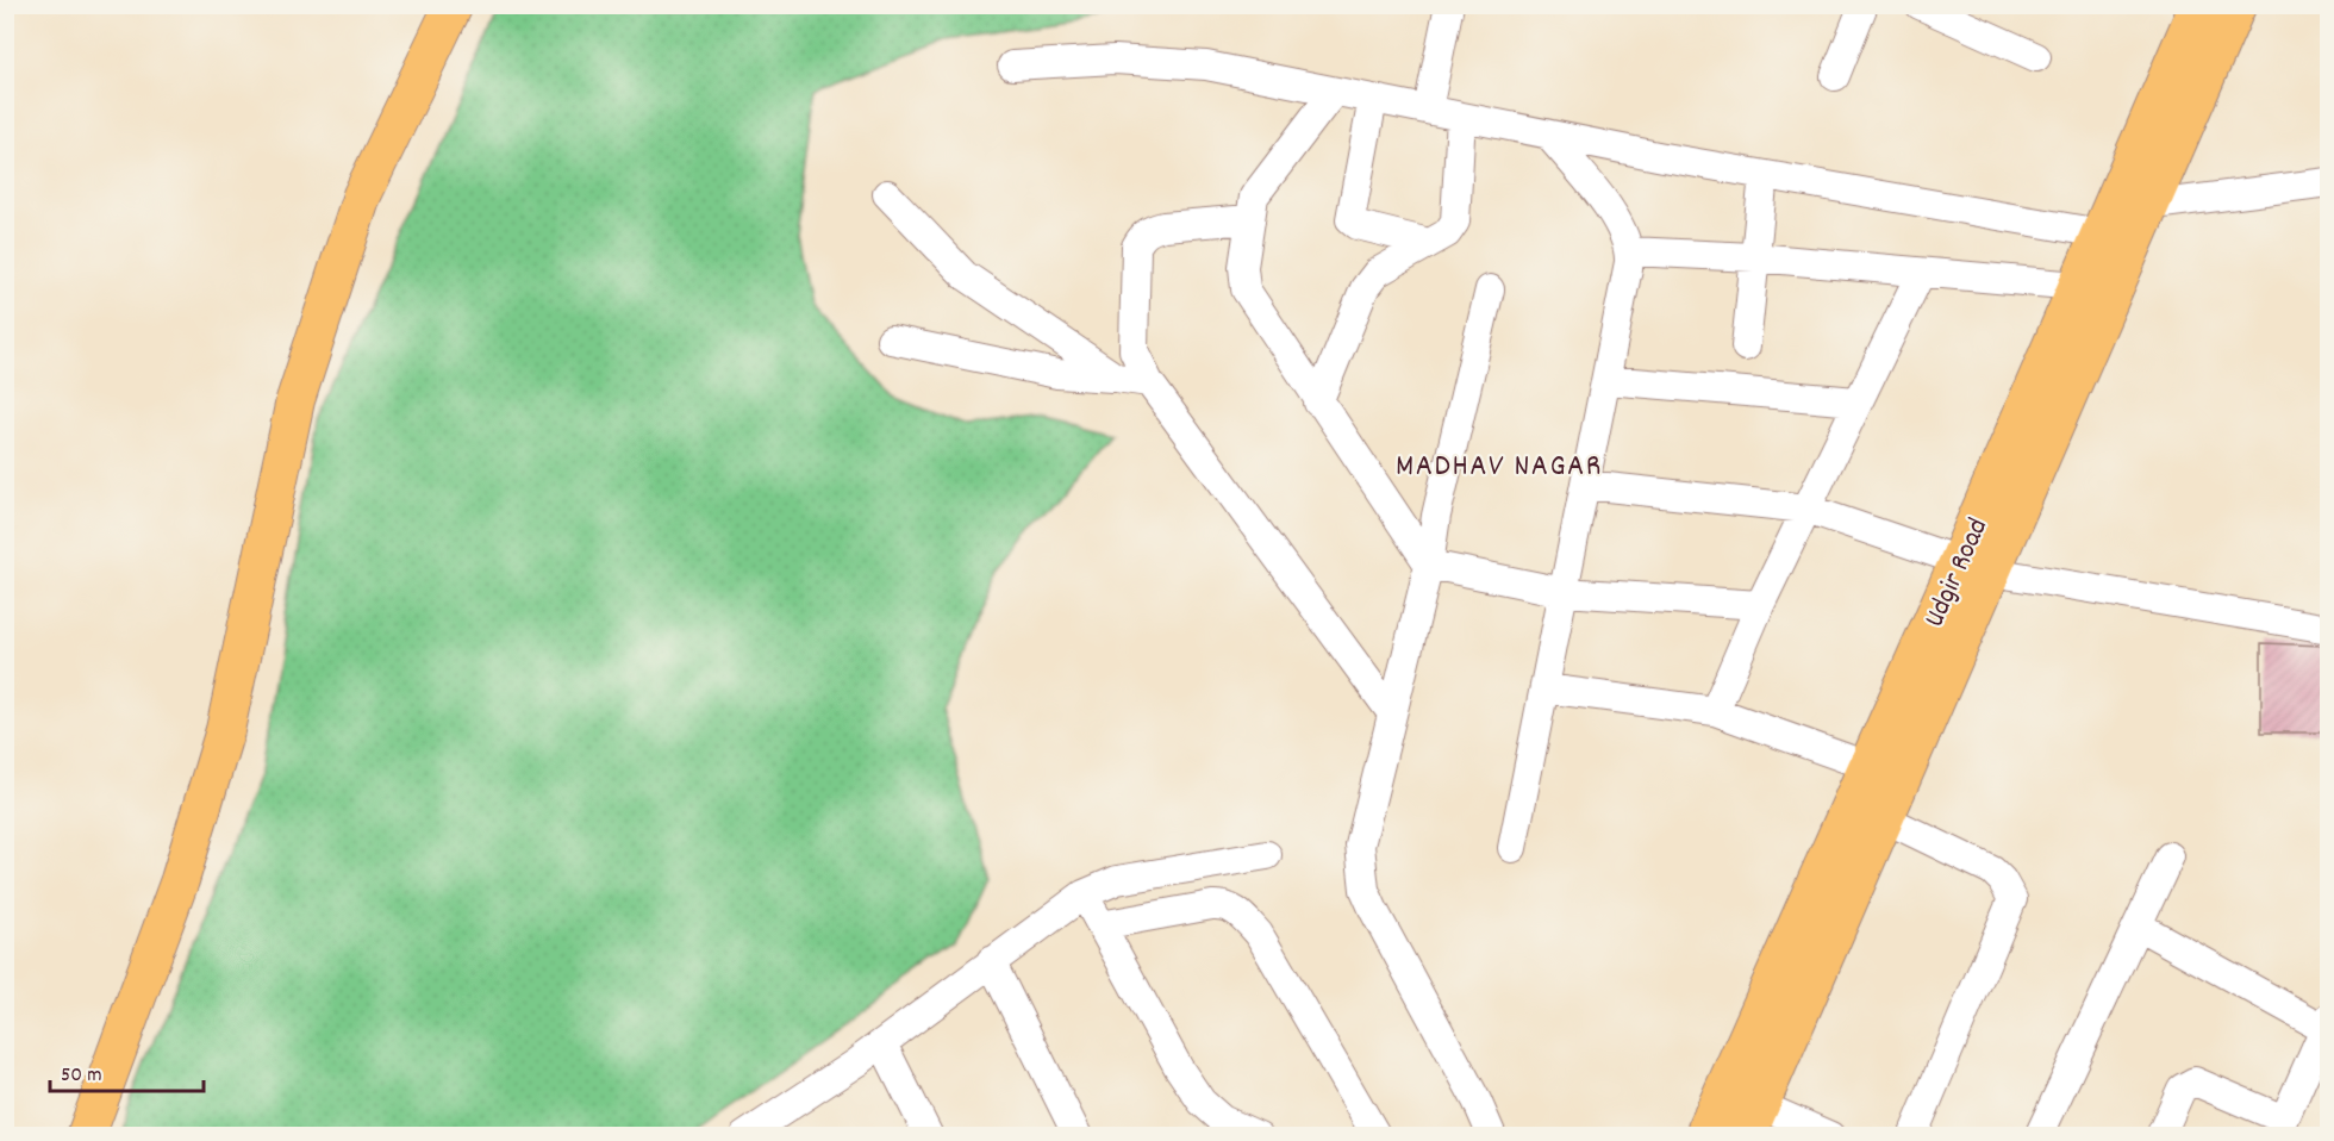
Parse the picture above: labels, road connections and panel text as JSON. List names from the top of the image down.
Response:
{
  "streets": {
    "highway": ["Udgir Road"]
  },
  "districts": ["MADHAV NAGAR"],
  "scale_bar": "50 m"
}
